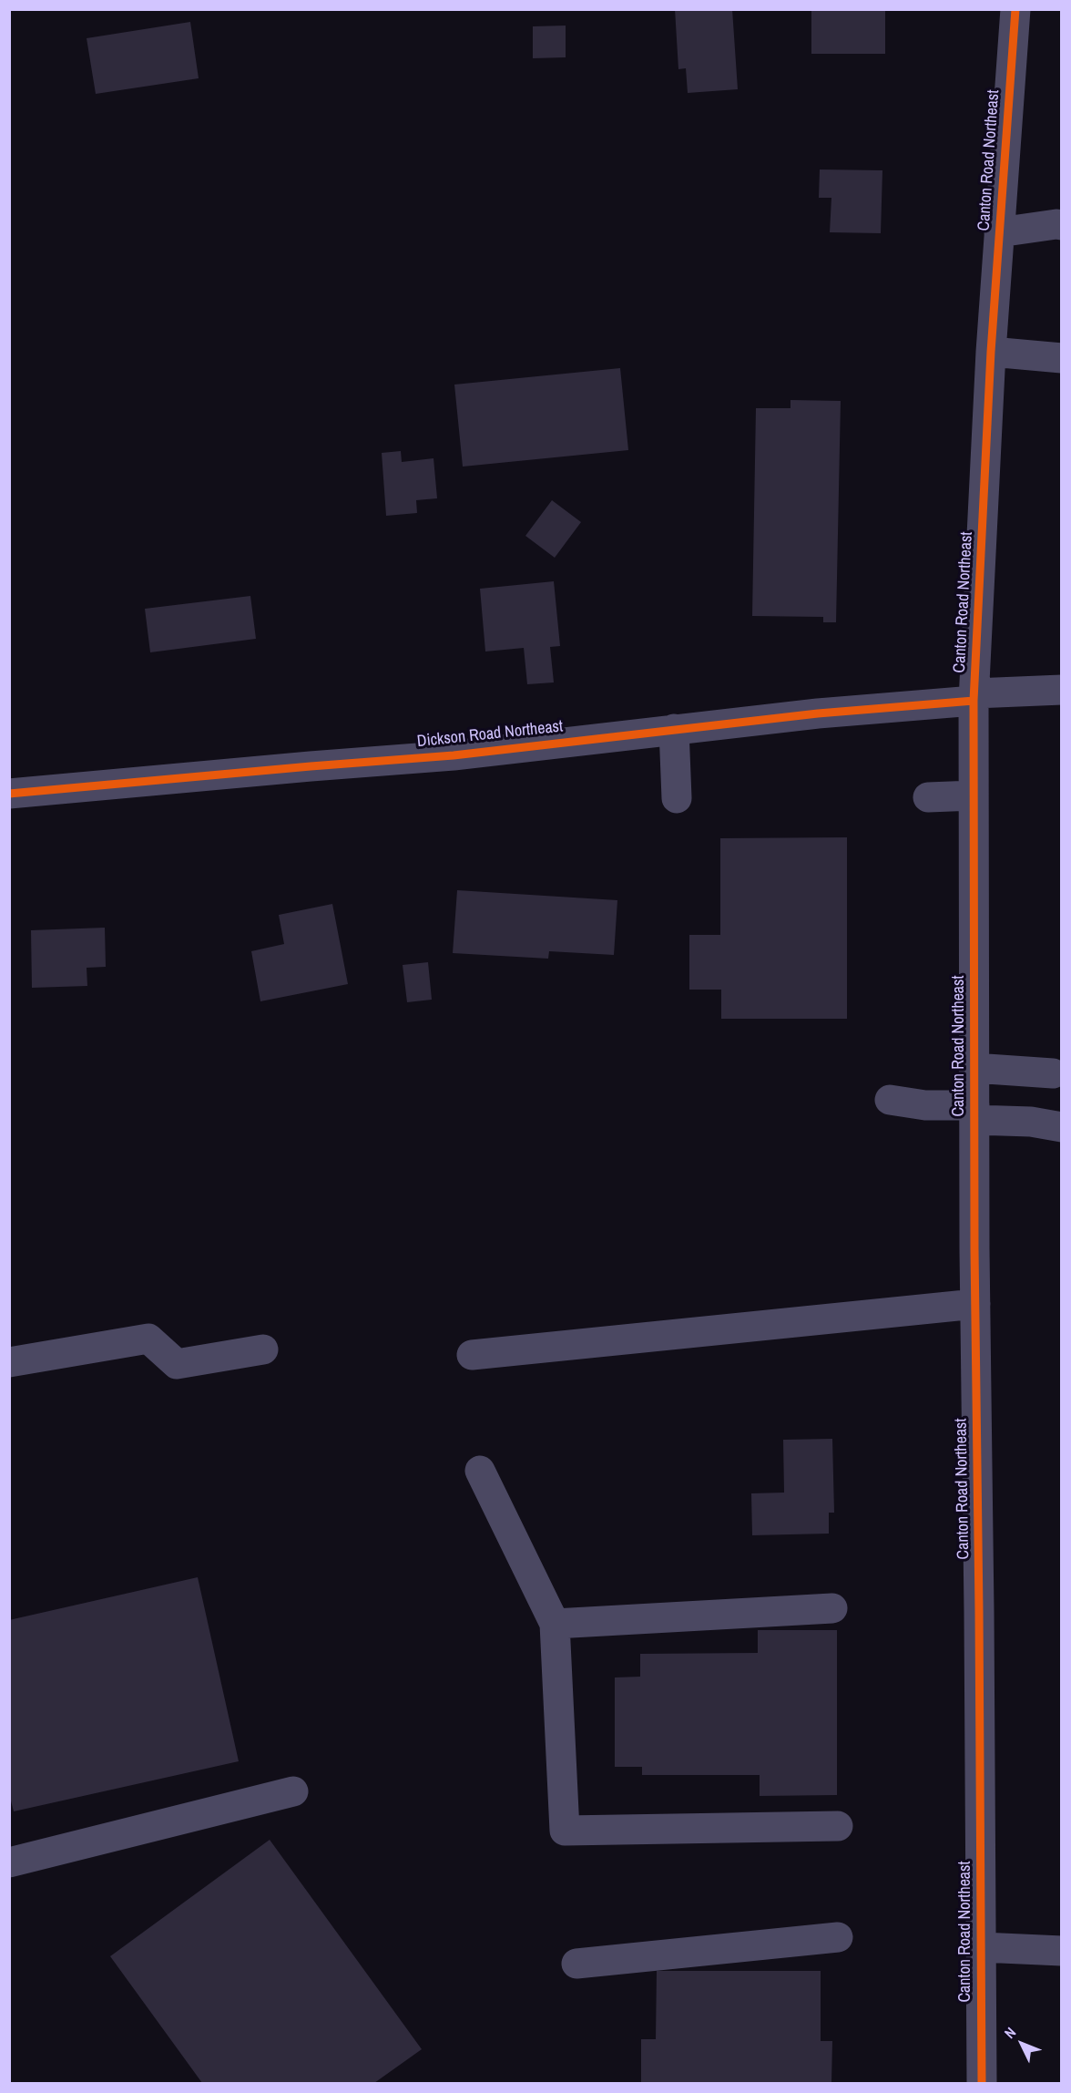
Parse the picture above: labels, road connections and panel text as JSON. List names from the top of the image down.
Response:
{
  "streets": {
    "street": ["Canton Road Northeast", "Dickson Road Northeast"]
  },
  "crossings": [
    ["Canton Road Northeast", "Dickson Road Northeast"]
  ],
  "north": "top left"
}
